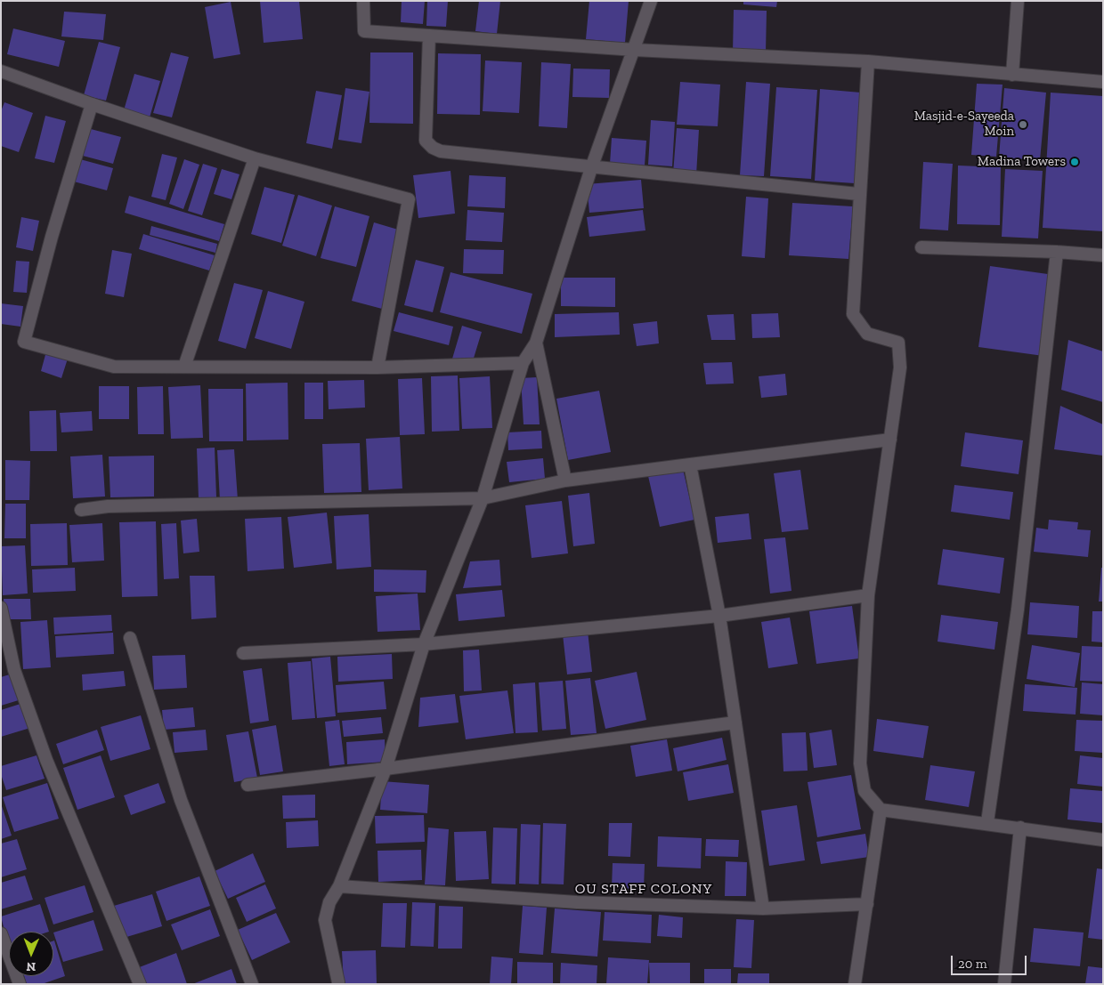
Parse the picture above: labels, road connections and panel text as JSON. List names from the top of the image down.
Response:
{
  "districts": ["OU STAFF COLONY"],
  "places": ["Masjid-e-Sayeeda Moin", "Madina Towers"],
  "scale_bar": "20 m",
  "north": "bottom"
}
